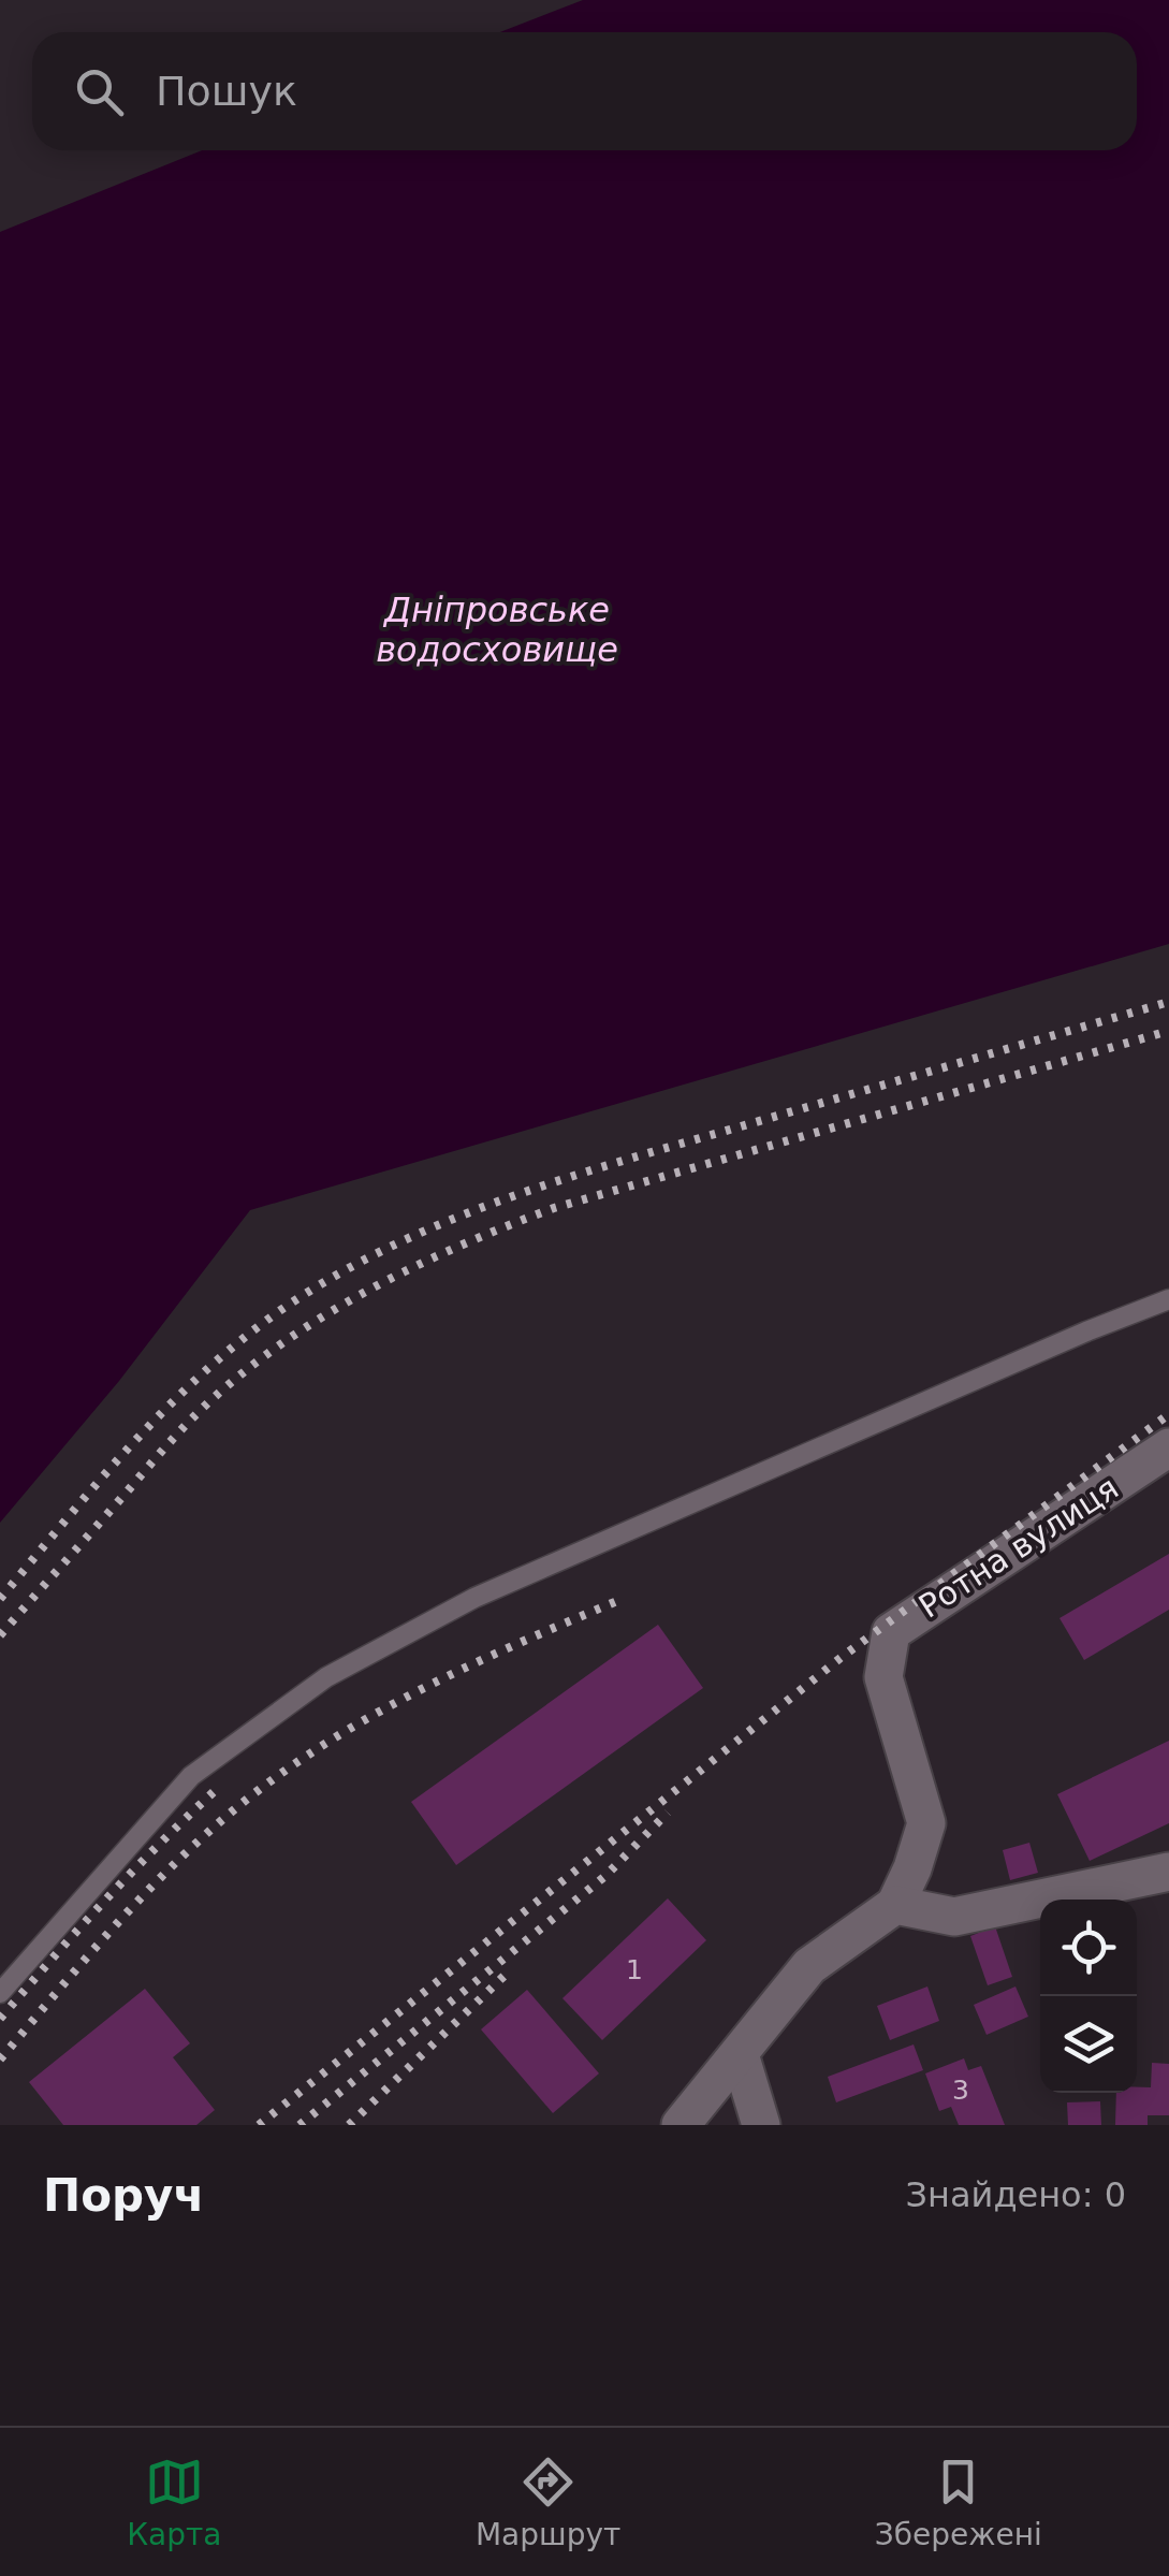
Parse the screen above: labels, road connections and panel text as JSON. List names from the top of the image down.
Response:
{
  "streets": {
    "street": ["Ротна вулиця"]
  },
  "water": ["Дніпровське водосховище"],
  "house_numbers": ["1", "3"],
  "page": {
    "search": "Пошук",
    "heading": ["Поруч", "Знайдено: 0"],
    "nav": ["Карта", "Маршрут", "Збережені"]
  }
}
